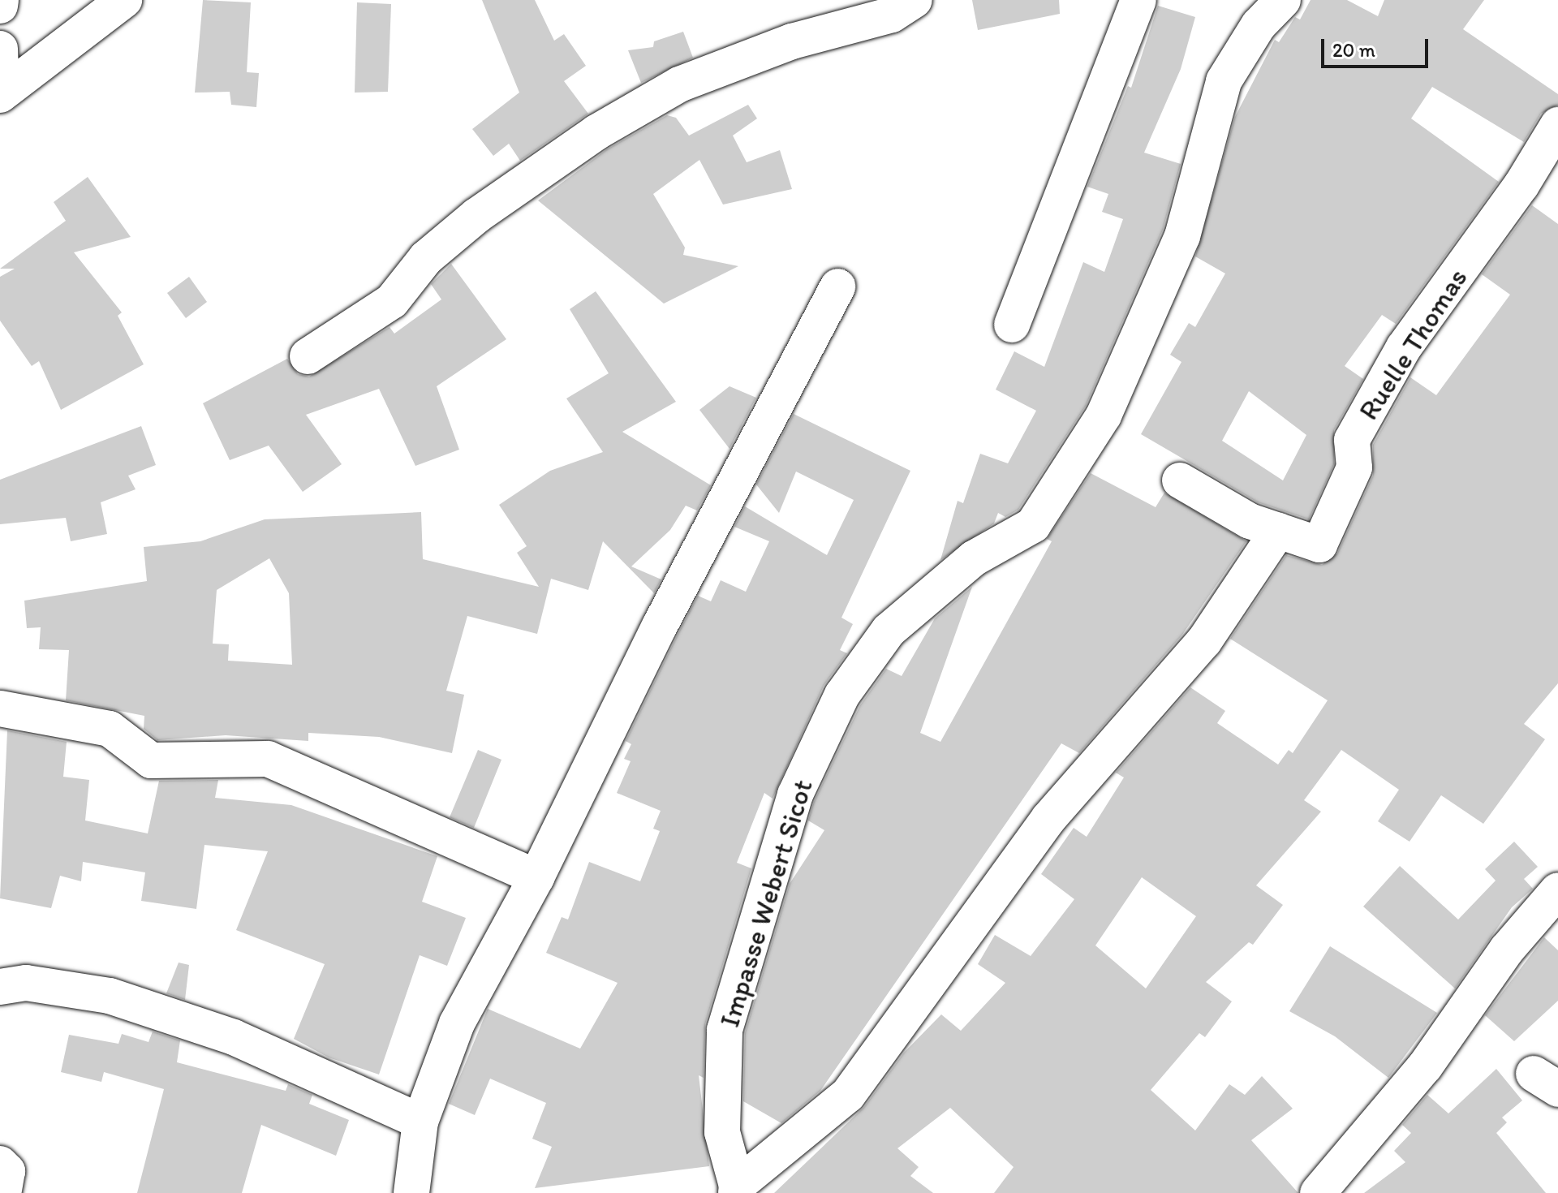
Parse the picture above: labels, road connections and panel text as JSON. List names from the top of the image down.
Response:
{
  "streets": {
    "street": ["Ruelle Thomas", "Impasse Webert Sicot"]
  },
  "scale_bar": "20 m"
}
